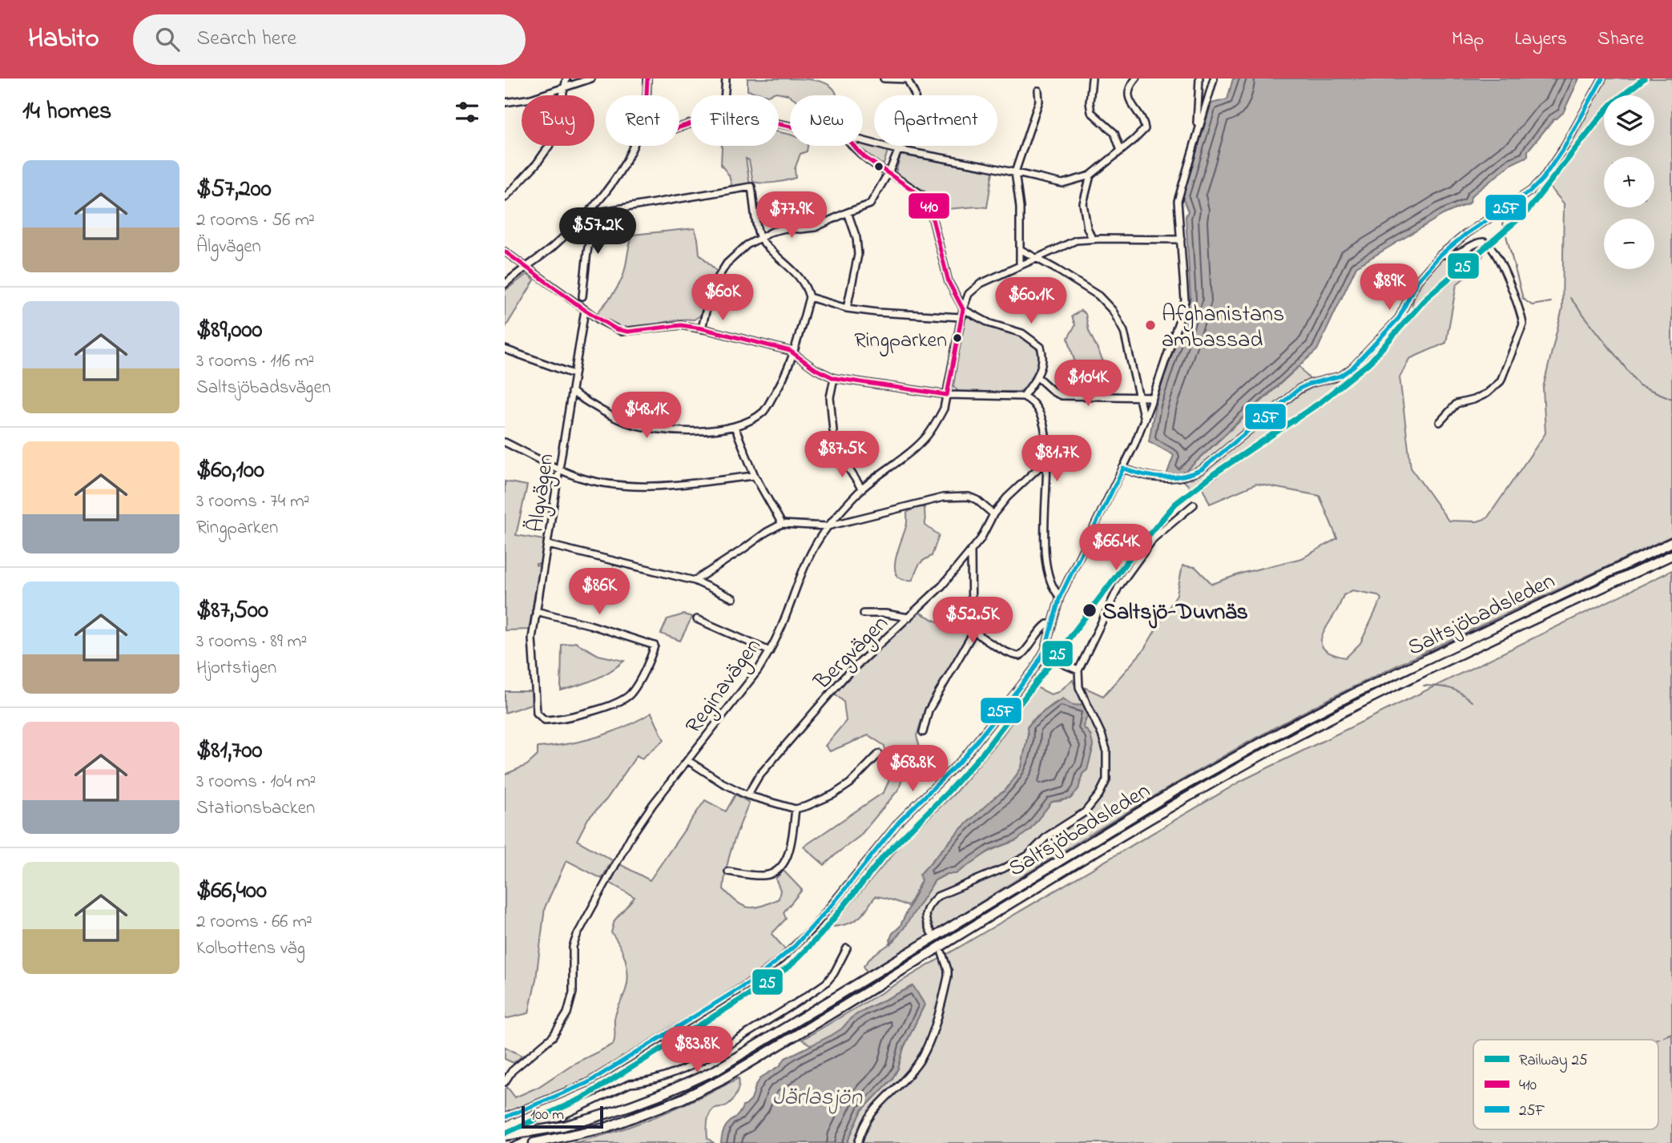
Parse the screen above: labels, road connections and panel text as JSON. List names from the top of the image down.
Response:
{
  "streets": {
    "highway": ["Saltsjöbadsleden"],
    "street": ["Älgvägen", "Bergvägen", "Reginavägen"]
  },
  "water": ["Järlasjön"],
  "places": ["Afghanistans ambassad", "Ringparken", "Saltsjö-Duvnäs"],
  "lines": ["rail line 25", "transit line 410", "transit line 25F"],
  "legend": ["Railway 25", "410", "25F"],
  "scale_bar": "100 m",
  "page": {
    "header": "Habito",
    "search": "Search here",
    "nav": ["Map", "Layers", "Share"],
    "heading": "14 homes",
    "map_buttons": ["+", "−"],
    "chip": [
      "Buy",
      "Rent",
      "Filters",
      "New",
      "Apartment"
    ],
    "list": [
      {
        "name": "$57,200",
        "note": "2 rooms · 56 m² · Älgvägen"
      },
      {
        "name": "$89,000",
        "note": "3 rooms · 116 m² · Saltsjöbadsvägen"
      },
      {
        "name": "$60,100",
        "note": "3 rooms · 74 m² · Ringparken"
      },
      {
        "name": "$87,500",
        "note": "3 rooms · 89 m² · Hjortstigen"
      },
      {
        "name": "$81,700",
        "note": "3 rooms · 104 m² · Stationsbacken"
      },
      {
        "name": "$66,400",
        "note": "2 rooms · 66 m² · Kolbottens väg"
      }
    ],
    "price": [
      "$77.9K",
      "$57.2K",
      "$89K",
      "$60K",
      "$60.1K",
      "$104K",
      "$48.1K",
      "$87.5K",
      "$81.7K",
      "$66.4K",
      "$86K",
      "$52.5K",
      "$68.8K",
      "$83.8K"
    ],
    "scale": "100 m"
  }
}
